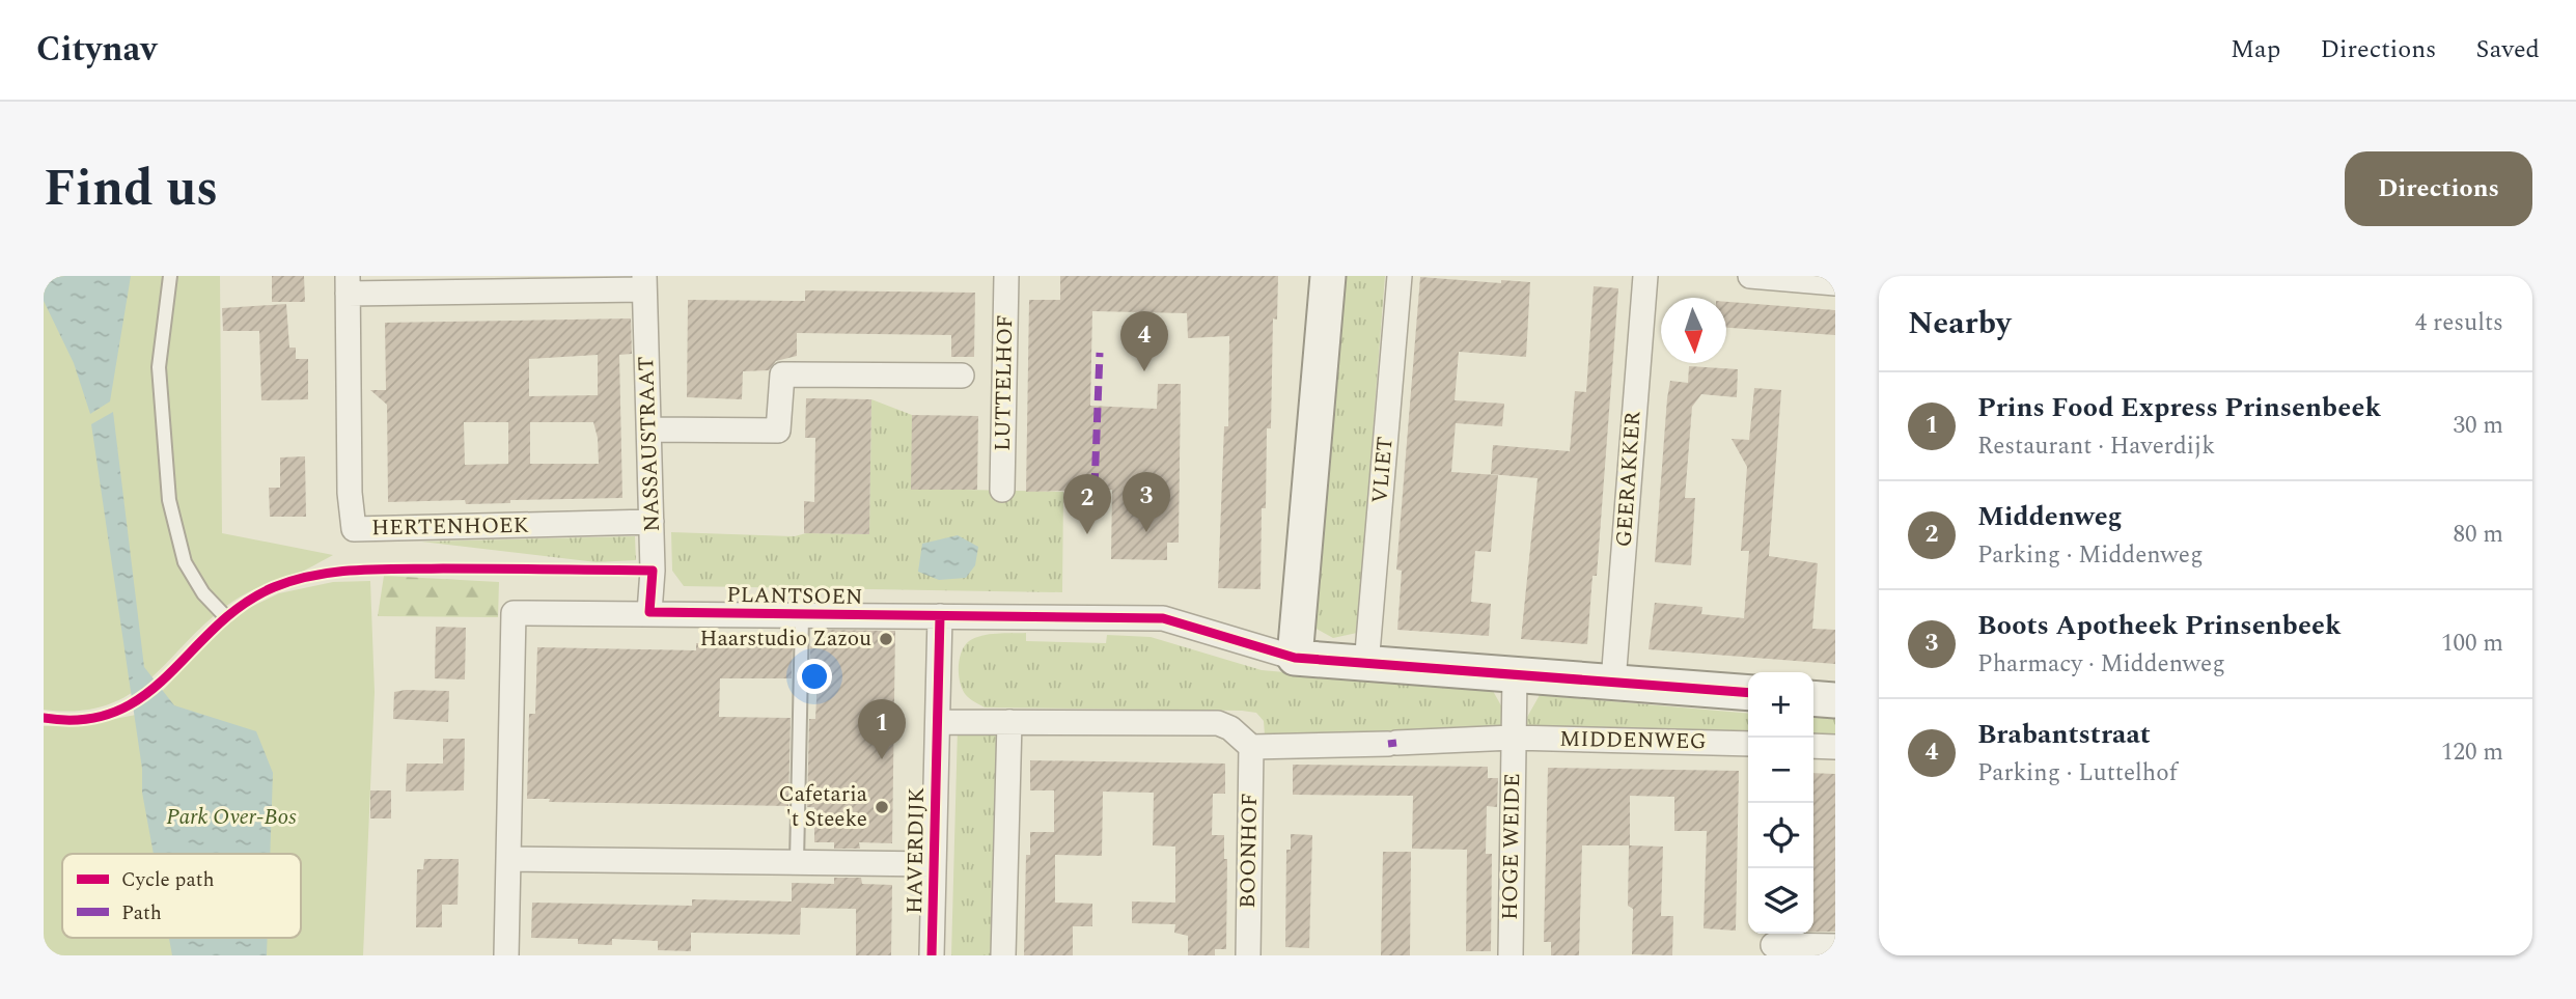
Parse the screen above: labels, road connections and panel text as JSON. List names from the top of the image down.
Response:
{
  "streets": {
    "street": [
      "LUTTELHOF",
      "NASSAUSTRAAT",
      "VLIET",
      "GEERAKKER",
      "HERTENHOEK",
      "PLANTSOEN",
      "MIDDENWEG",
      "HOGE WEIDE",
      "HAVERDIJK",
      "BOONHOF"
    ]
  },
  "crossings": [
    ["NASSAUSTRAAT", "HERTENHOEK"],
    ["NASSAUSTRAAT", "PLANTSOEN"],
    ["PLANTSOEN", "HAVERDIJK"],
    ["MIDDENWEG", "HOGE WEIDE"],
    ["MIDDENWEG", "BOONHOF"]
  ],
  "parks": ["Park Over-Bos"],
  "places": ["Haarstudio Zazou", "Cafetaria 't Steeke"],
  "legend": ["Cycle path", "Path"],
  "north": "bottom",
  "page": {
    "header": "Citynav",
    "nav": ["Map", "Directions", "Saved"],
    "title": "Find us",
    "buttons": "Directions",
    "heading": ["Nearby", "4 results"],
    "pins": [
      "4",
      "3",
      "2",
      "1"
    ],
    "list": [
      {
        "mark": "1",
        "name": "Prins Food Express Prinsenbeek",
        "note": "Restaurant · Haverdijk",
        "value": "30 m"
      },
      {
        "mark": "2",
        "name": "Middenweg",
        "note": "Parking · Middenweg",
        "value": "80 m"
      },
      {
        "mark": "3",
        "name": "Boots Apotheek Prinsenbeek",
        "note": "Pharmacy · Middenweg",
        "value": "100 m"
      },
      {
        "mark": "4",
        "name": "Brabantstraat",
        "note": "Parking · Luttelhof",
        "value": "120 m"
      }
    ],
    "map_buttons": ["+", "−"]
  }
}
